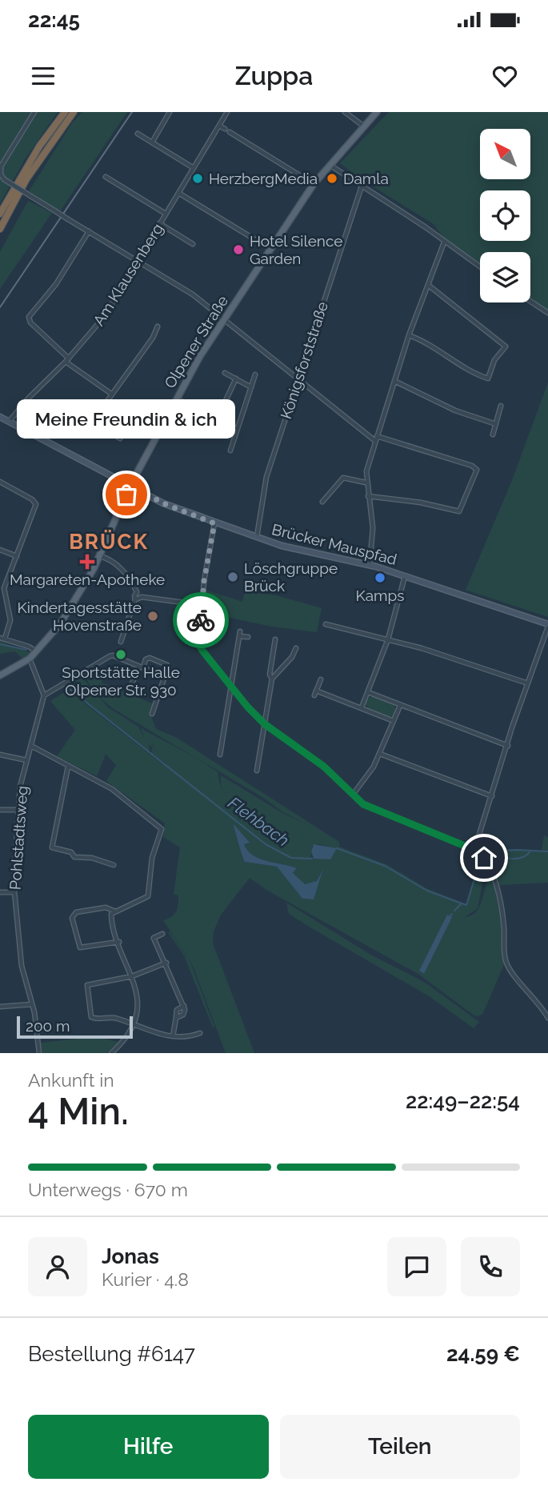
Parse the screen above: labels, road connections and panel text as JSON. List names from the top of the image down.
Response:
{
  "streets": {
    "main road": ["Olpener Straße", "Brücker Mauspfad"],
    "street": ["Am Klausenberg", "Königsforststraße", "Pohlstadtsweg"]
  },
  "crossings": [
    ["Am Klausenberg", "Brücker Mauspfad"],
    ["Olpener Straße", "Brücker Mauspfad"],
    ["Königsforststraße", "Brücker Mauspfad"]
  ],
  "districts": ["BRÜCK"],
  "water": ["Flehbach"],
  "places": {
    "other": [
      "HerzbergMedia",
      "Damla",
      "Hotel Silence Garden",
      "Meine Freundin & ich",
      "Löschgruppe Brück",
      "Kamps",
      "Kindertagesstätte Hovenstraße",
      "Sportstätte Halle Olpener Str. 930"
    ],
    "health": ["Margareten-Apotheke"]
  },
  "scale_bar": "200 m",
  "north": "top left",
  "page": {
    "status": "22:45",
    "header": "Zuppa",
    "bubble": "Meine Freundin & ich",
    "scale": "200 m",
    "heading": ["4 Min.", "Ankunft in", "22:49–22:54"],
    "panel": [
      "Jonas",
      "Kurier · 4.8",
      "Bestellung #6147",
      "24.59 €"
    ],
    "bar": "Unterwegs · 670 m",
    "buttons": ["Hilfe", "Teilen"]
  }
}
